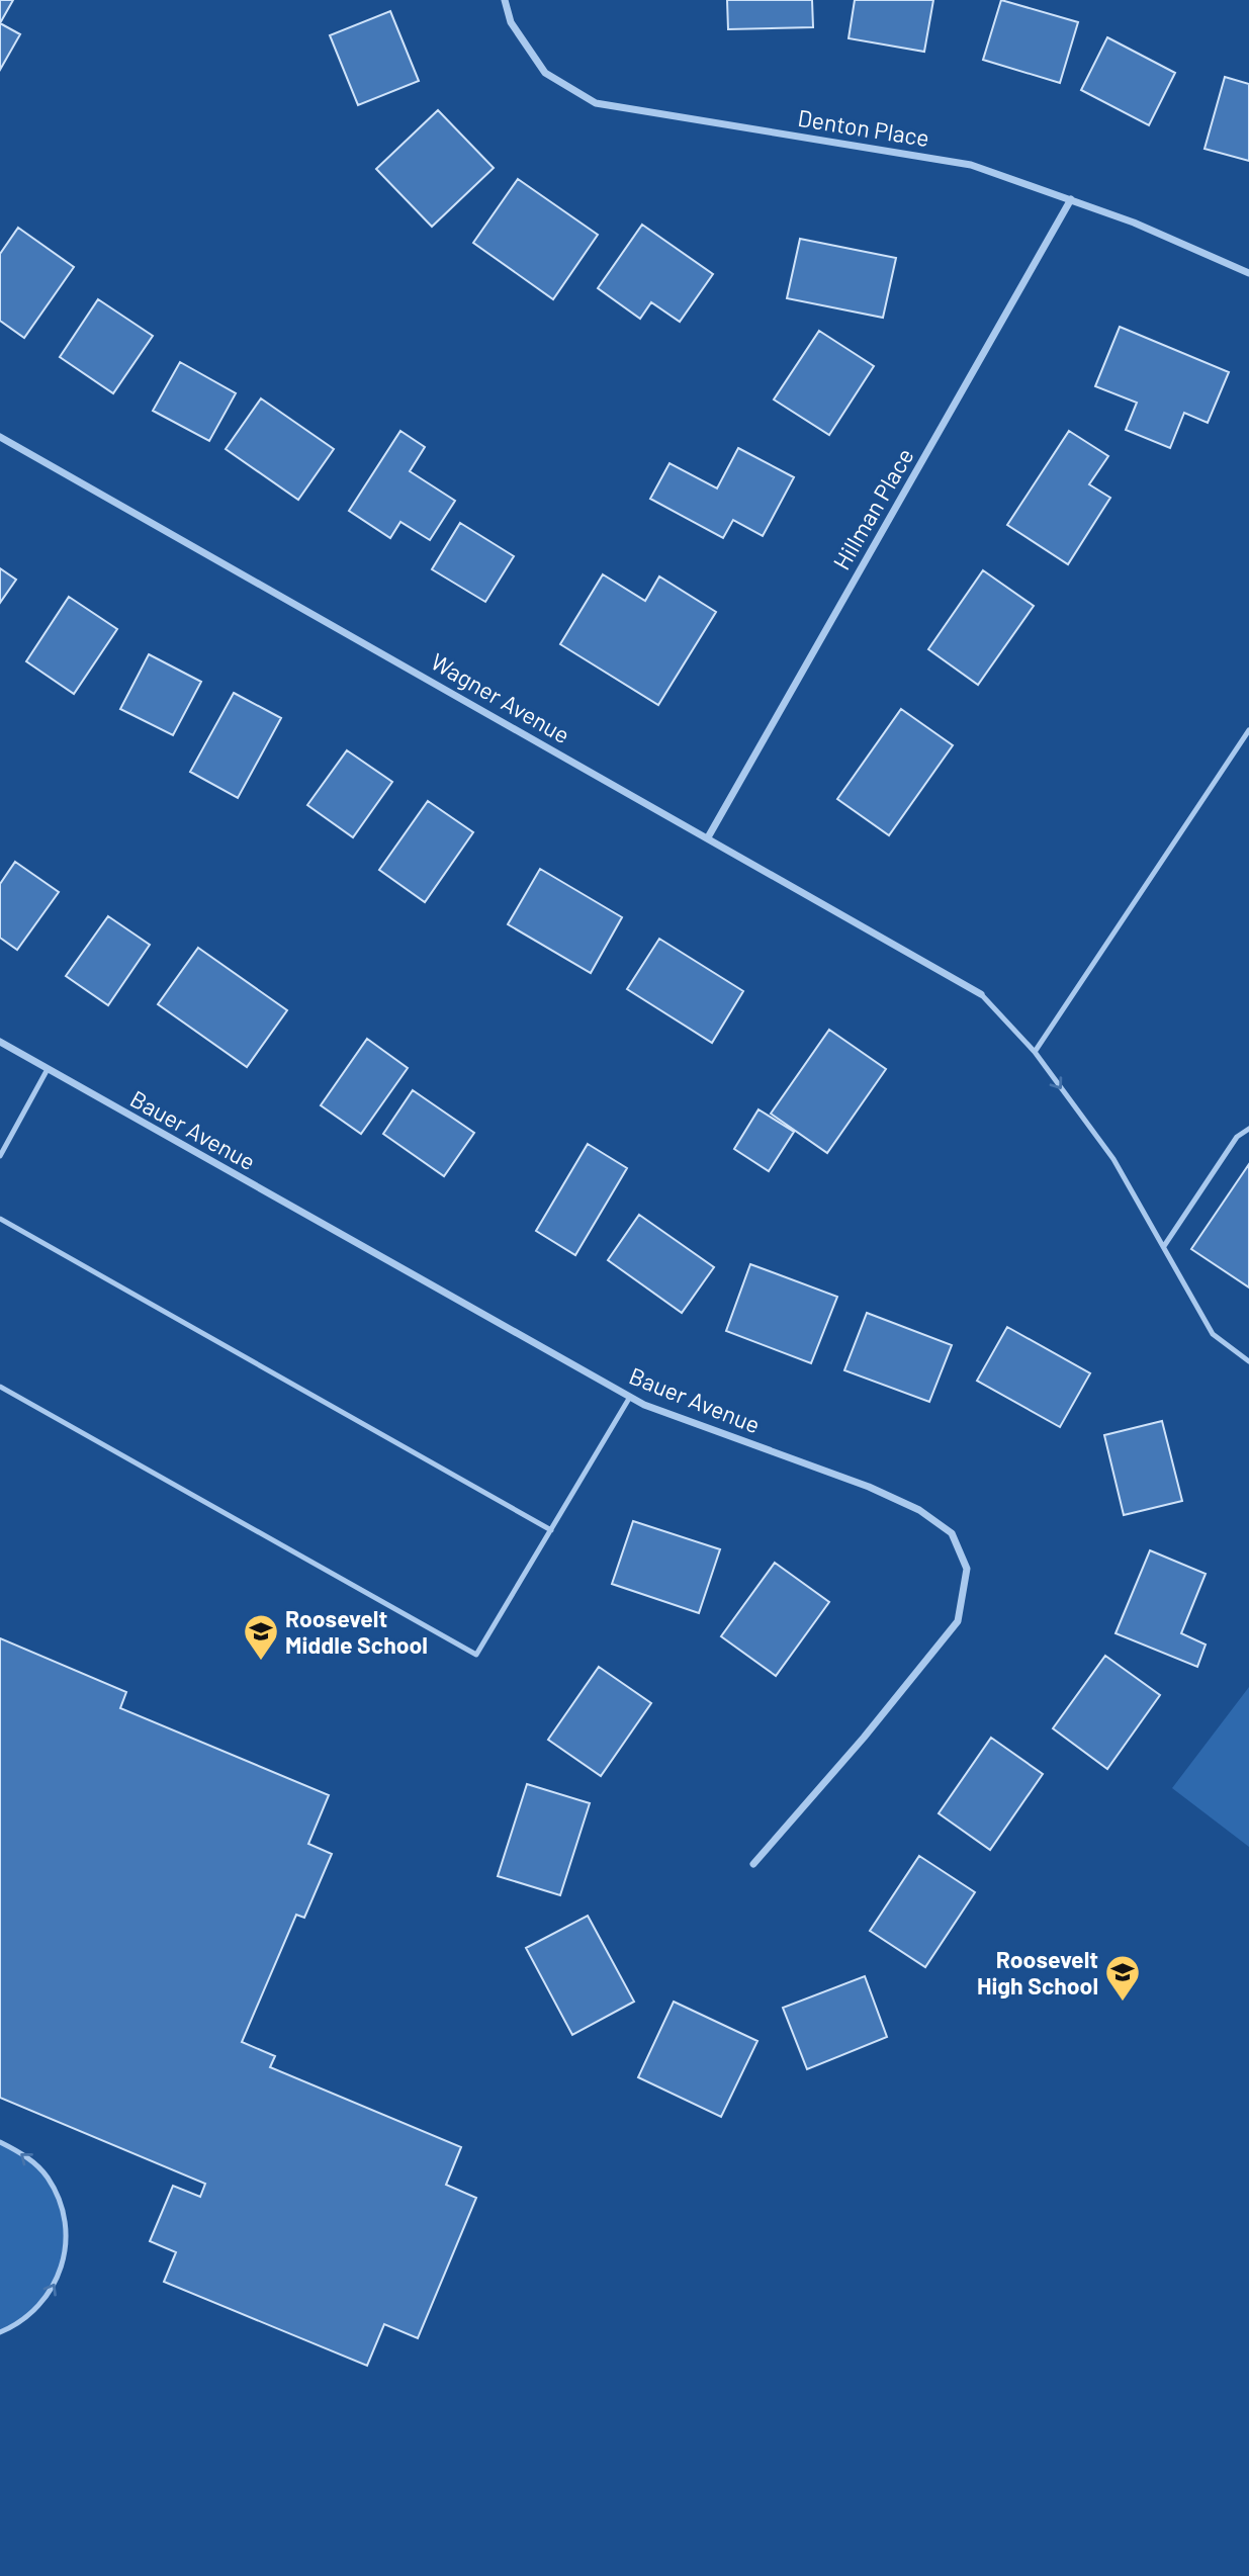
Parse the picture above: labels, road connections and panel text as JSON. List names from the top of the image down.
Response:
{
  "streets": {
    "street": [
      "Denton Place",
      "Hillman Place",
      "Wagner Avenue",
      "Bauer Avenue"
    ]
  },
  "crossings": [
    ["Denton Place", "Hillman Place"],
    ["Hillman Place", "Wagner Avenue"]
  ],
  "places": {
    "school or university": ["Roosevelt Middle School", "Roosevelt High School"]
  }
}
